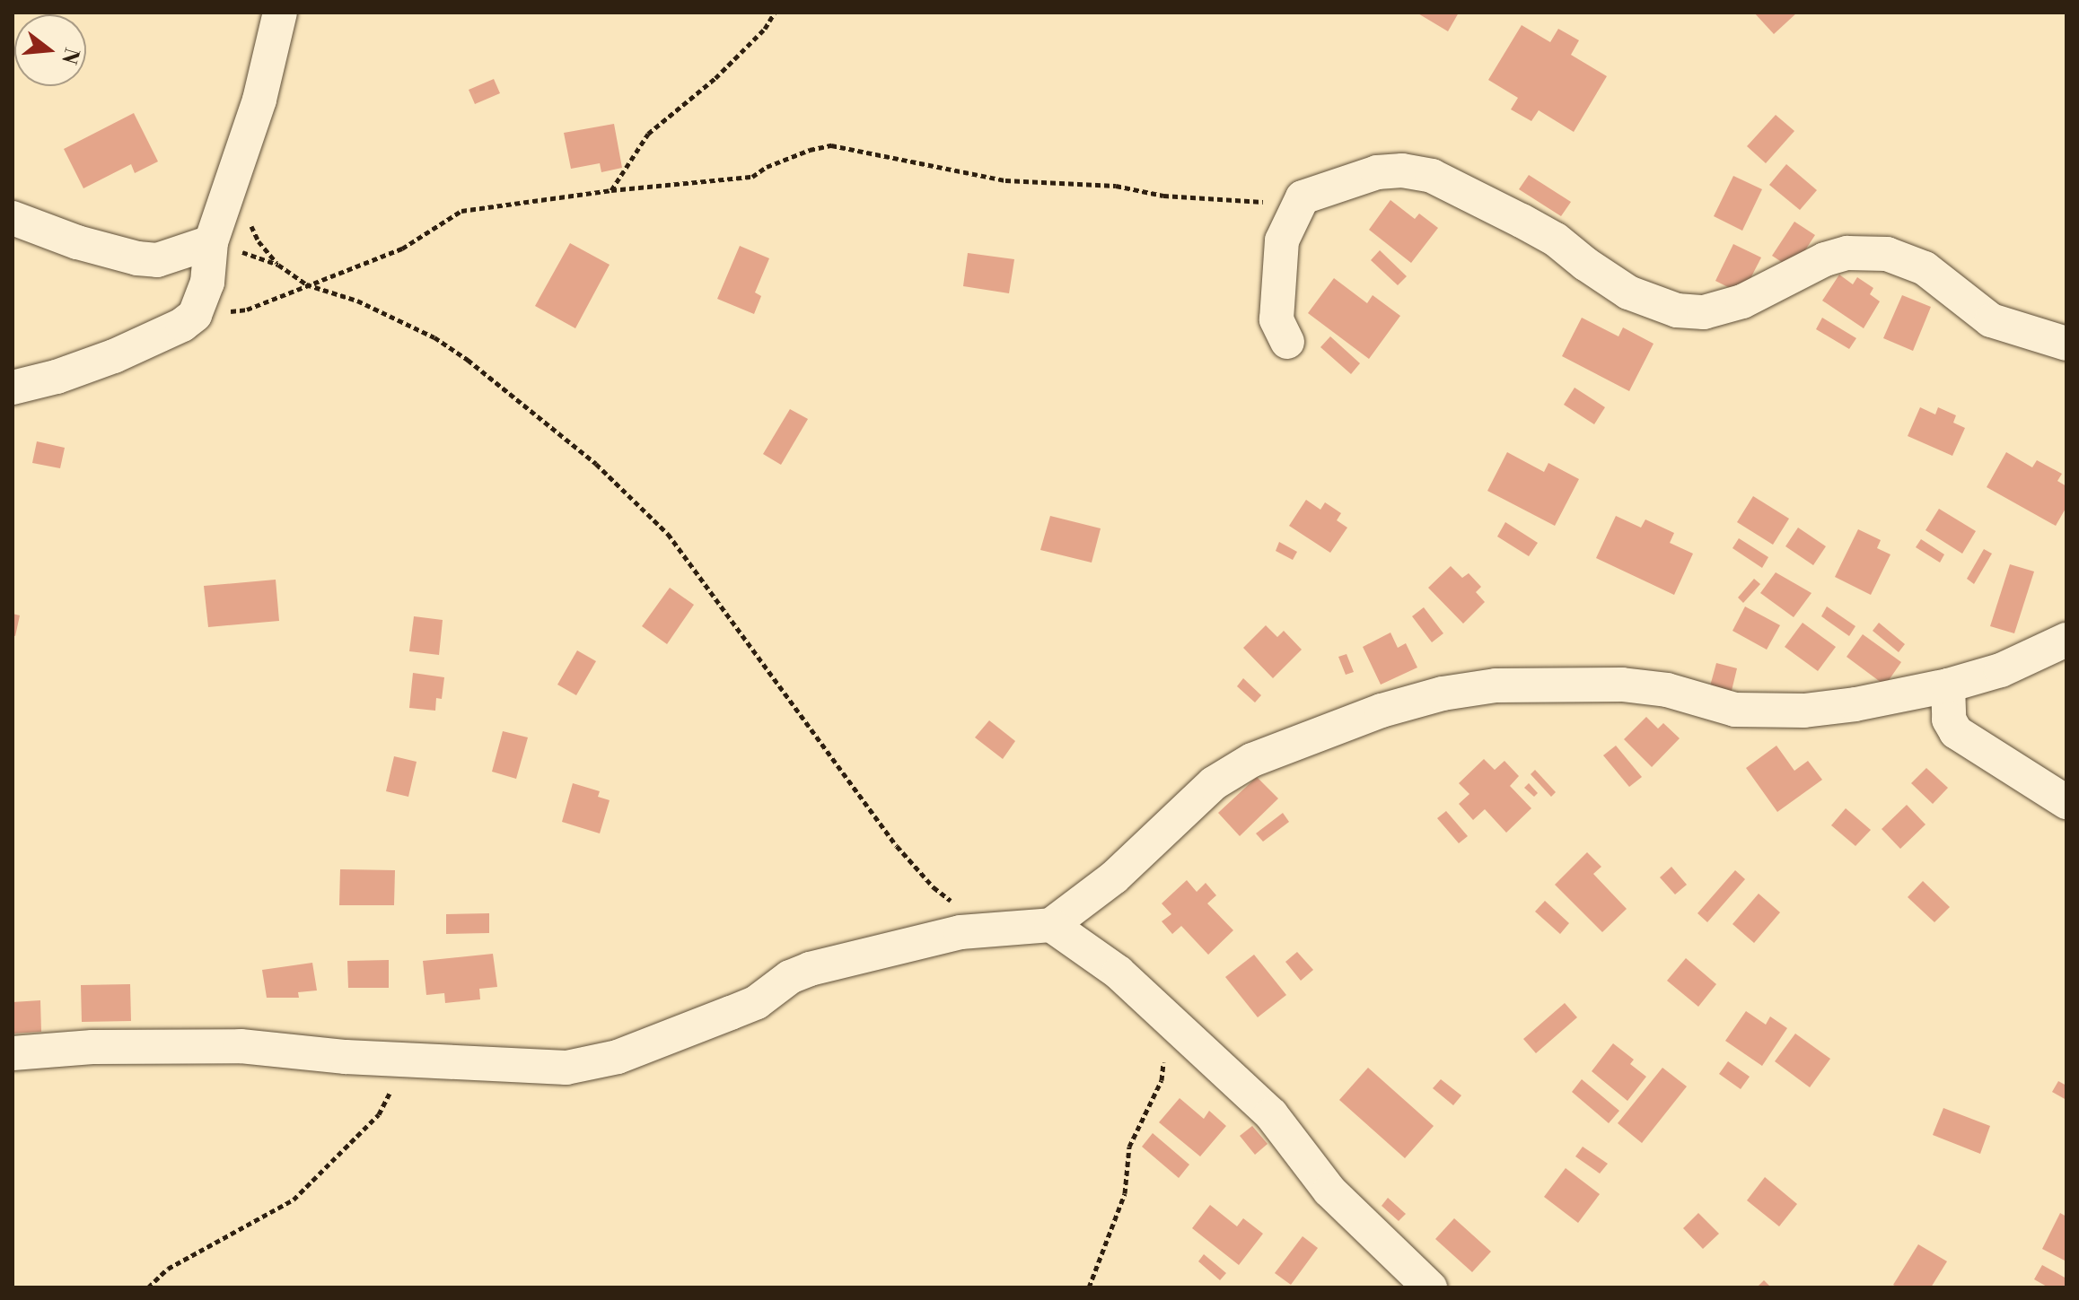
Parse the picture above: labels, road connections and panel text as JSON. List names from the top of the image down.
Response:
{
  "north": "right"
}
